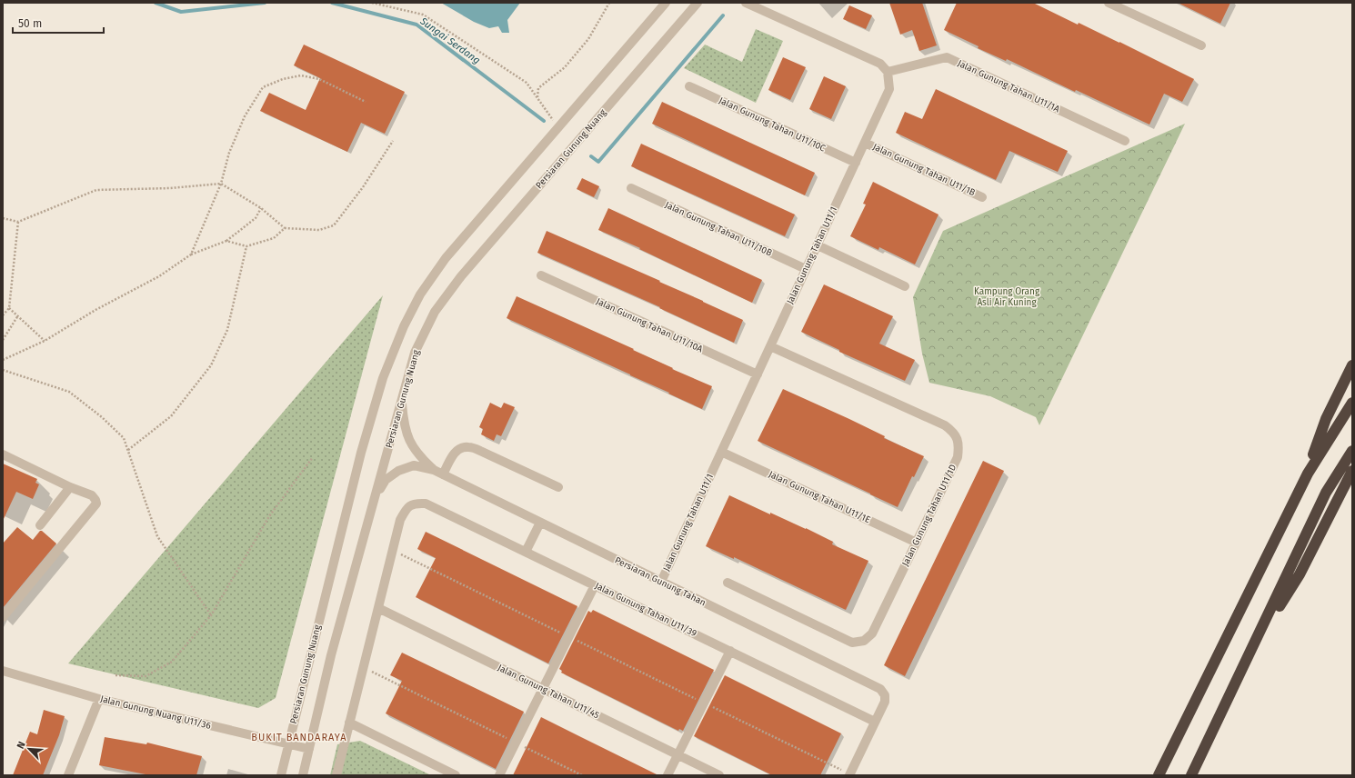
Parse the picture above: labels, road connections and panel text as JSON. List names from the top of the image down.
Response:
{
  "streets": {
    "street": [
      "Jalan Gunung Tahan U11/1A",
      "Jalan Gunung Tahan U11/10C",
      "Persiaran Gunung Nuang",
      "Jalan Gunung Tahan U11/1B",
      "Jalan Gunung Tahan U11/10B",
      "Jalan Gunung Tahan U11/1",
      "Jalan Gunung Tahan U11/10A",
      "Jalan Gunung Tahan U11/1E",
      "Jalan Gunung Tahan U11/1D",
      "Persiaran Gunung Tahan",
      "Jalan Gunung Tahan U11/39",
      "Jalan Gunung Tahan U11/45",
      "Jalan Gunung Nuang U11/36"
    ]
  },
  "crossings": [
    ["Jalan Gunung Tahan U11/1A", "Jalan Gunung Tahan U11/1"],
    ["Jalan Gunung Tahan U11/10C", "Jalan Gunung Tahan U11/1"],
    ["Persiaran Gunung Nuang", "Jalan Gunung Nuang U11/36"],
    ["Jalan Gunung Tahan U11/1B", "Jalan Gunung Tahan U11/1"],
    ["Jalan Gunung Tahan U11/10B", "Jalan Gunung Tahan U11/1"],
    ["Jalan Gunung Tahan U11/1", "Jalan Gunung Tahan U11/10A"],
    ["Jalan Gunung Tahan U11/1", "Jalan Gunung Tahan U11/1E"],
    ["Jalan Gunung Tahan U11/1", "Jalan Gunung Tahan U11/1D"],
    ["Jalan Gunung Tahan U11/1", "Persiaran Gunung Tahan"],
    ["Jalan Gunung Tahan U11/1E", "Jalan Gunung Tahan U11/1D"],
    ["Persiaran Gunung Tahan", "Jalan Gunung Tahan U11/39"]
  ],
  "districts": ["BUKIT BANDARAYA"],
  "water": ["Sungai Serdang"],
  "parks": ["Kampung Orang Asli Air Kuning"],
  "scale_bar": "50 m",
  "north": "top left"
}
